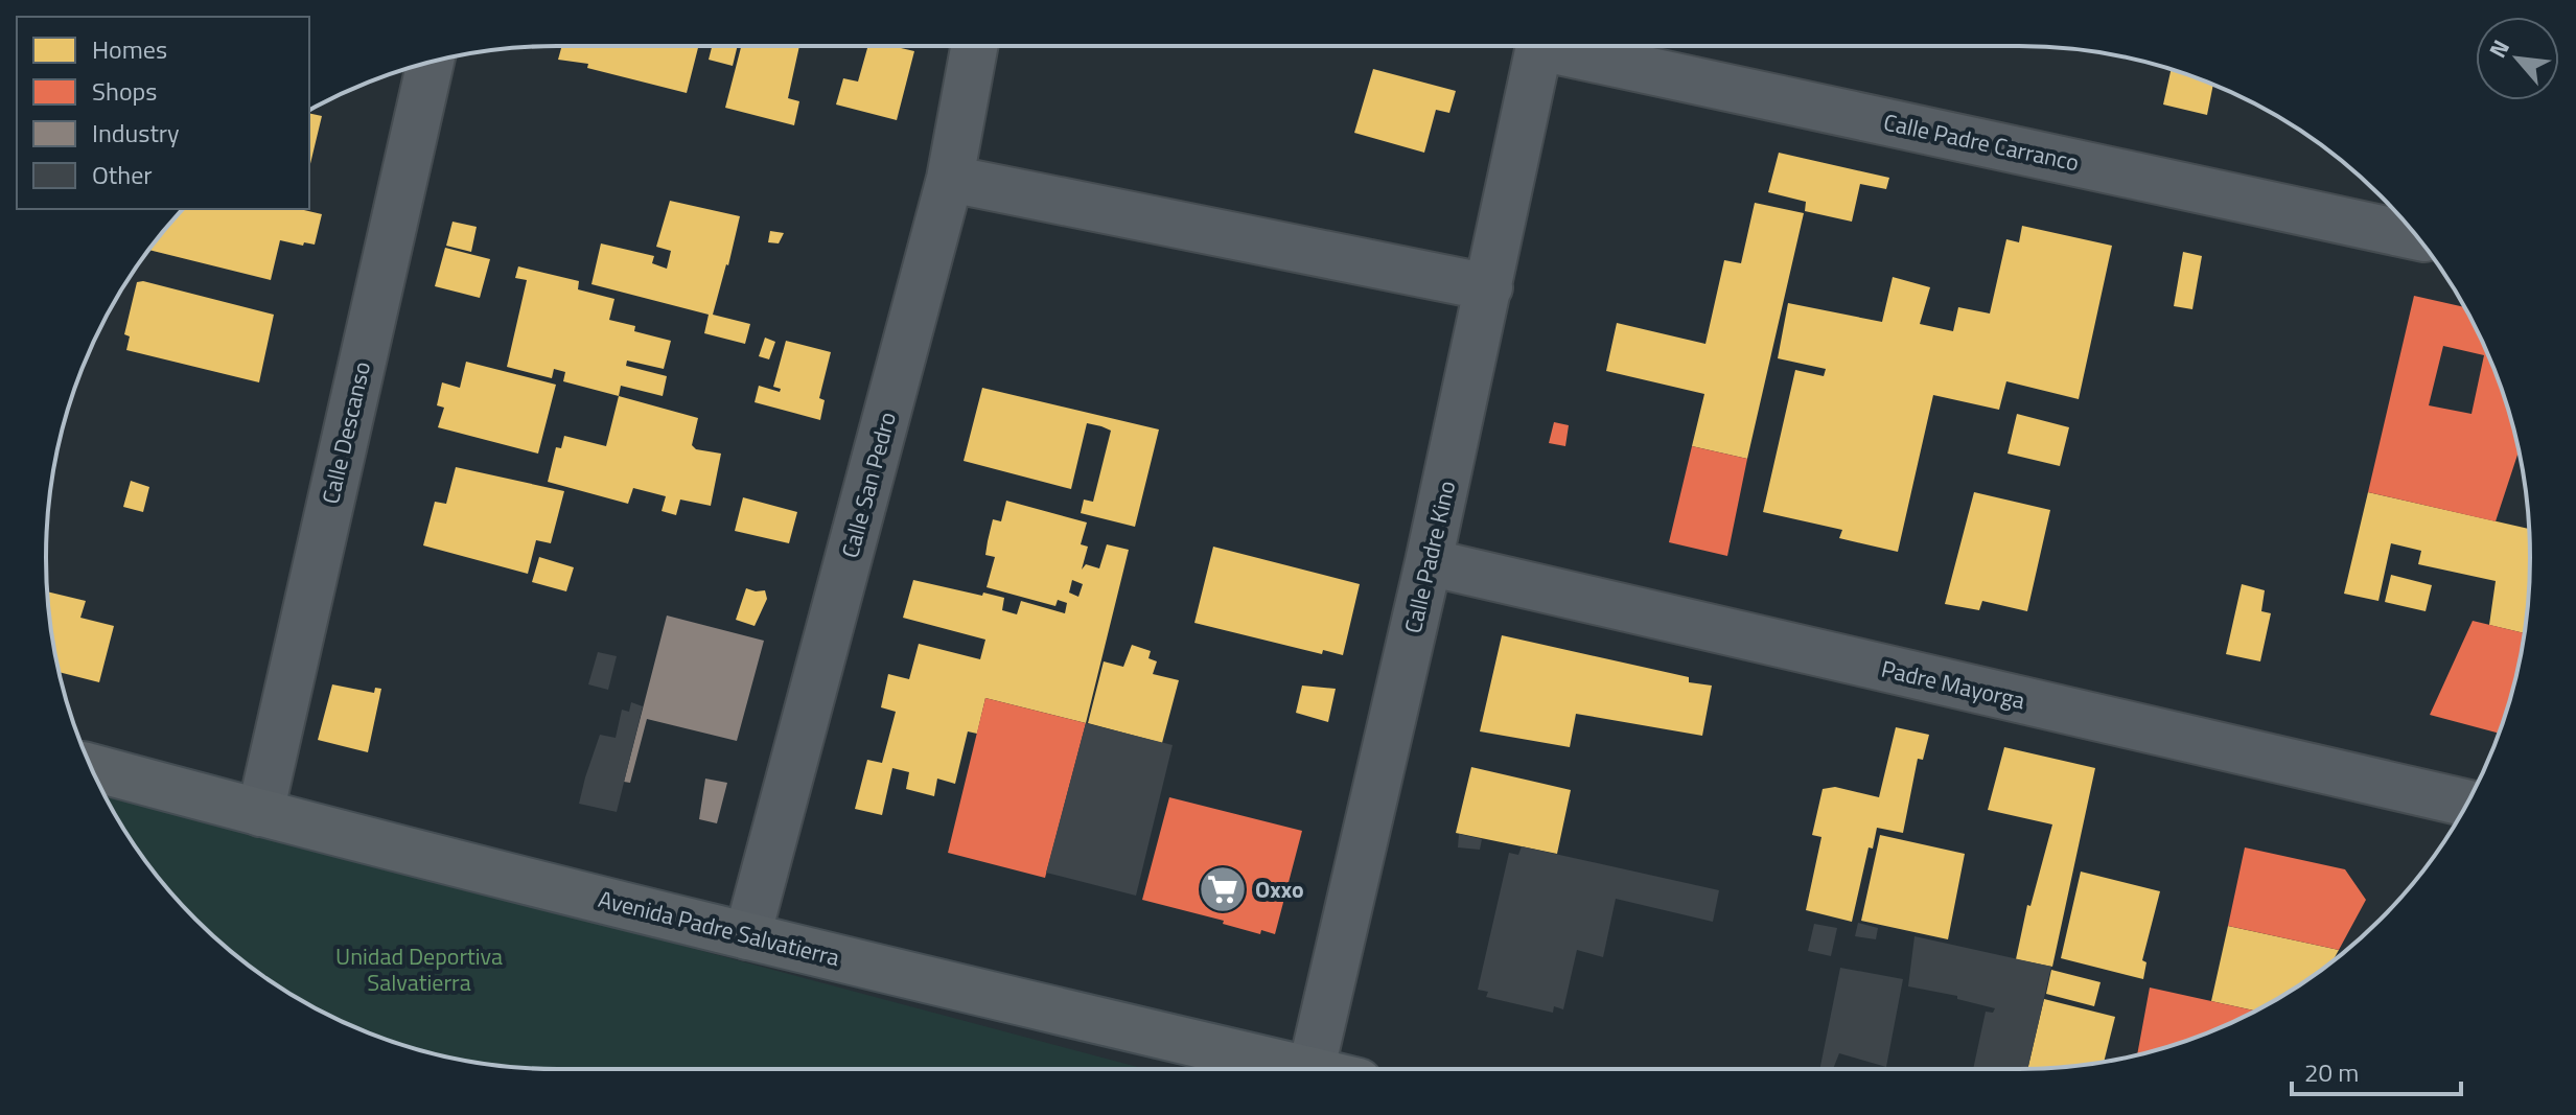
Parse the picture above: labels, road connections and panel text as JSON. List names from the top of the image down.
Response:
{
  "streets": {
    "main road": ["Avenida Padre Salvatierra"],
    "street": [
      "Calle Padre Carranco",
      "Calle Descanso",
      "Calle San Pedro",
      "Calle Padre Kino",
      "Padre Mayorga"
    ]
  },
  "crossings": [
    ["Calle Descanso", "Avenida Padre Salvatierra"],
    ["Calle San Pedro", "Avenida Padre Salvatierra"],
    ["Calle Padre Kino", "Padre Mayorga"]
  ],
  "parks": ["Unidad Deportiva Salvatierra"],
  "places": {
    "supermarket": ["Oxxo"]
  },
  "legend": [
    "Homes",
    "Shops",
    "Industry",
    "Other"
  ],
  "scale_bar": "20 m",
  "north": "top left"
}
